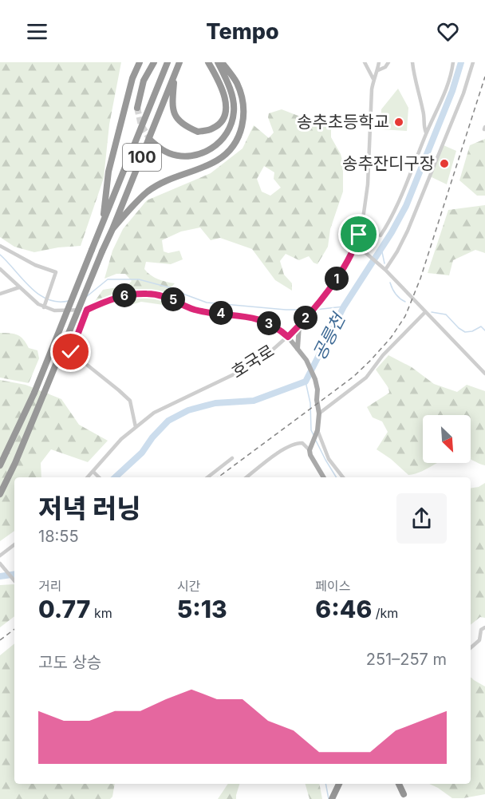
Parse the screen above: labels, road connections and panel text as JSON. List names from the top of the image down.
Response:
{
  "streets": {
    "highway": ["100"],
    "street": ["호국로"]
  },
  "water": ["공릉천"],
  "places": ["송추초등학교", "송추잔디구장"],
  "north": "bottom right",
  "page": {
    "header": "Tempo",
    "pins": [
      "1",
      "6",
      "5",
      "4",
      "2",
      "3"
    ],
    "heading": ["저녁 러닝", "18:55"],
    "stats": [
      ["거리", "0.77 km"],
      ["시간", "5:13"],
      ["페이스", "6:46 /km"]
    ],
    "chart": ["고도 상승", "251–257 m"]
  }
}
